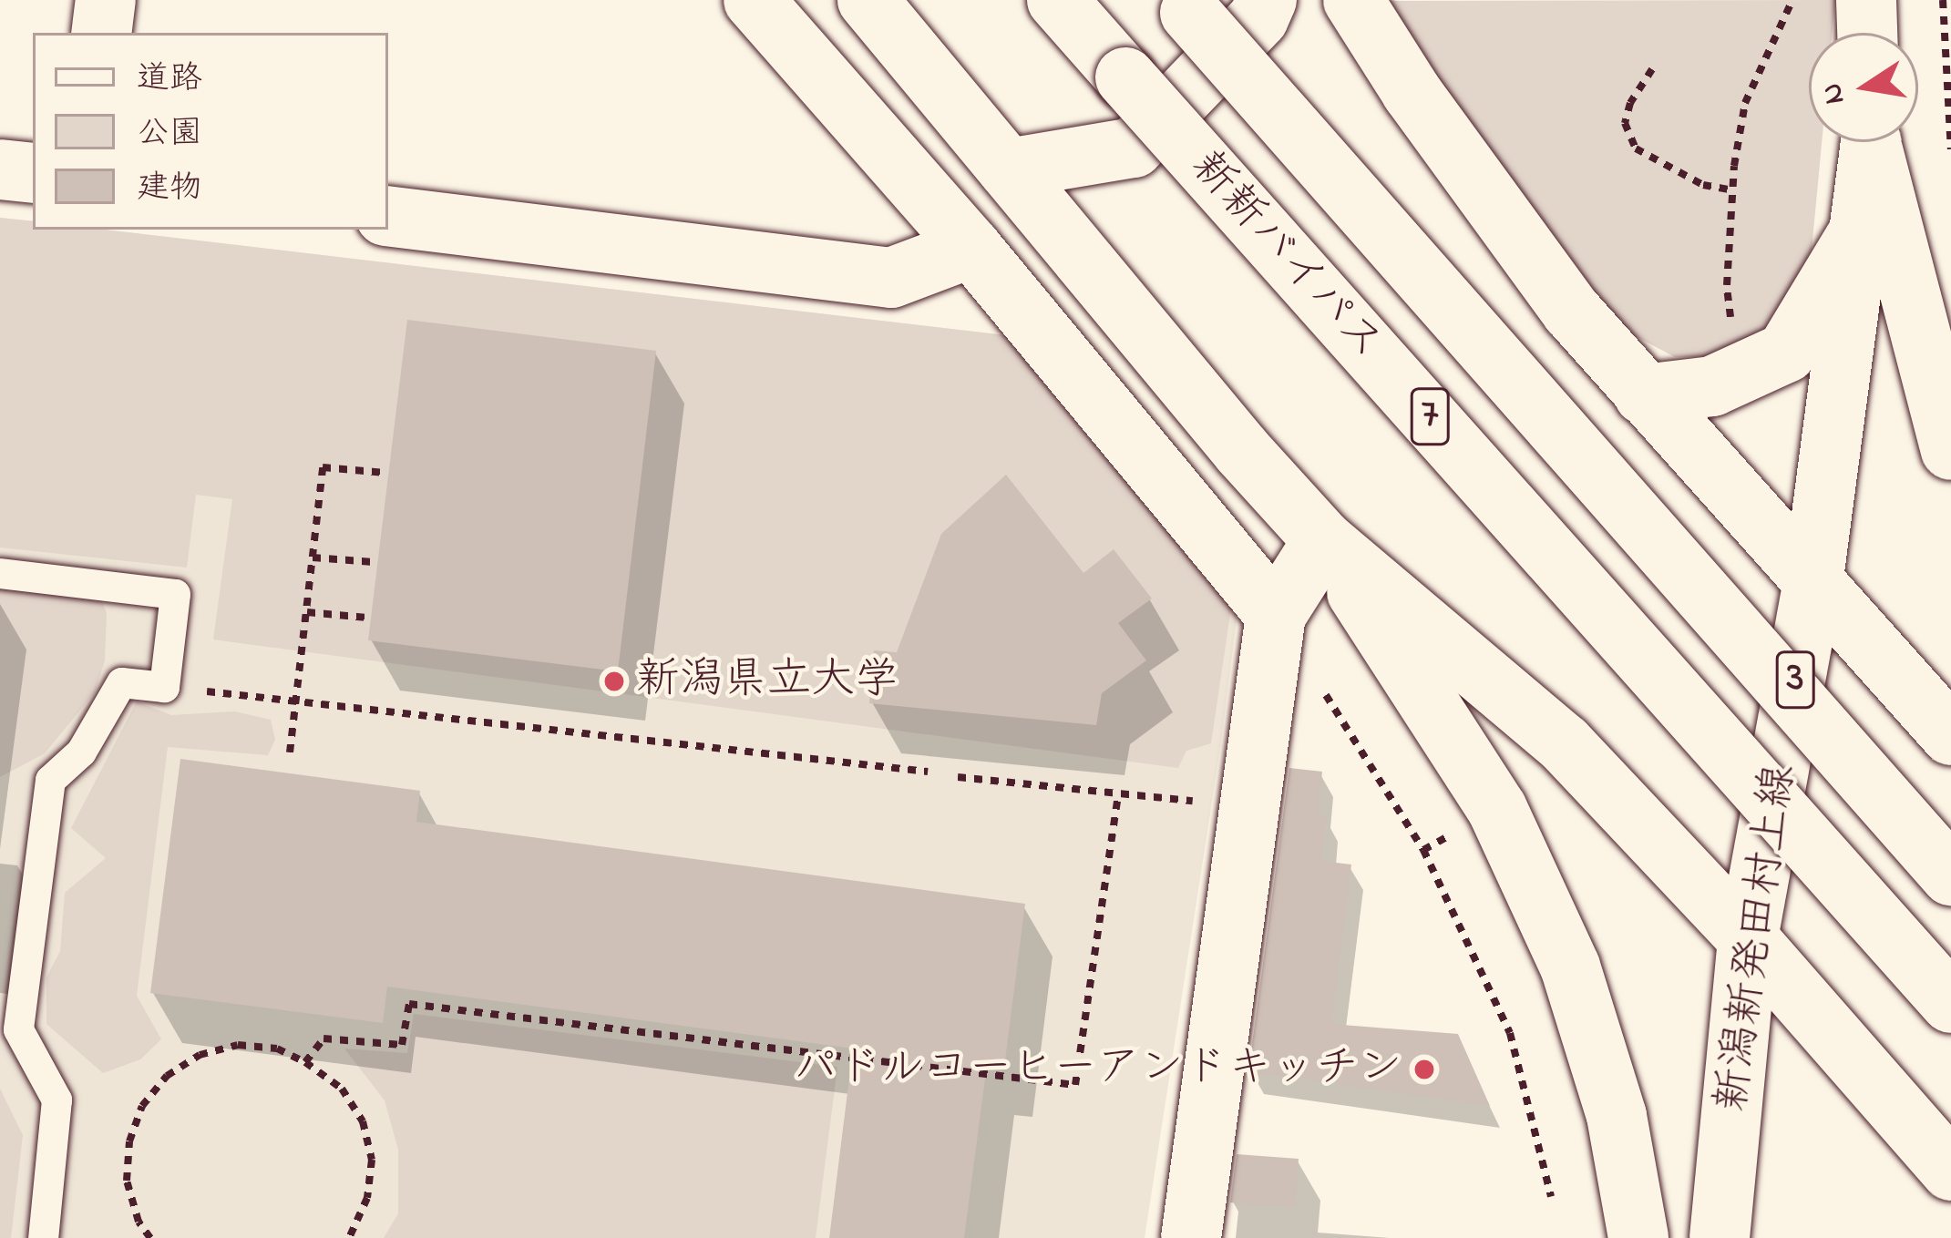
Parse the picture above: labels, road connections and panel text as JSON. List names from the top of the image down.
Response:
{
  "streets": {
    "main road": [
      "新新バイパス",
      "7",
      "3",
      "新潟新発田村上線"
    ]
  },
  "places": ["新潟県立大学", "パドルコーヒーアンドキッチン"],
  "legend": ["道路", "公園", "建物"],
  "north": "left"
}
